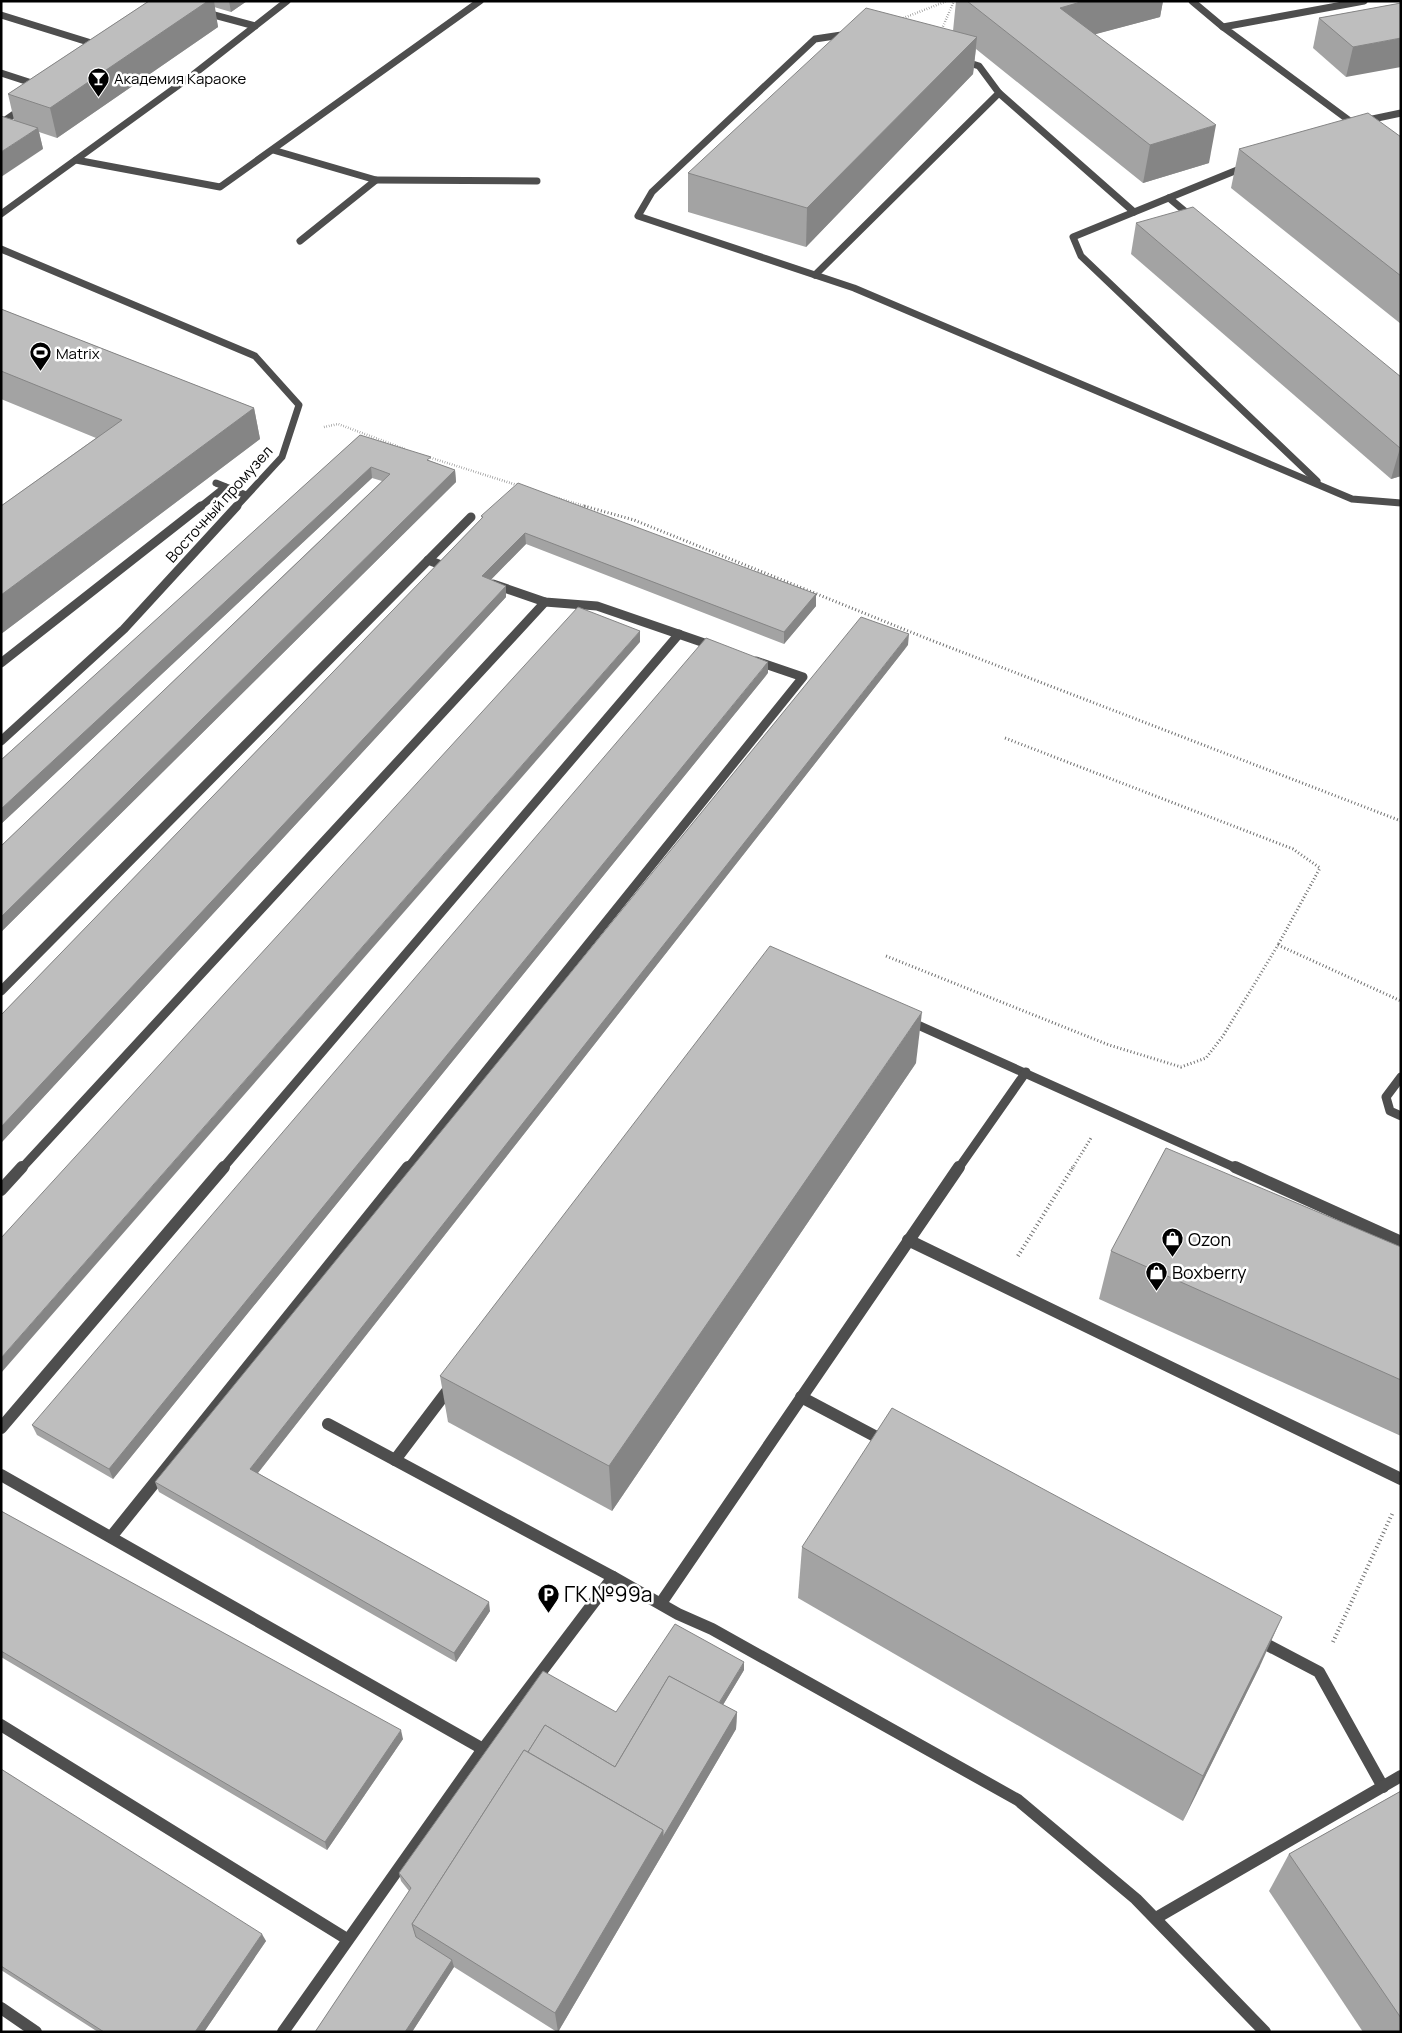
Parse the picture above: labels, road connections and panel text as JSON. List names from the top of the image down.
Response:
{
  "streets": {
    "street": ["Восточный промузел"]
  },
  "places": {
    "bar": ["Академия Караоке"],
    "sports": ["Matrix"],
    "shop": ["Ozon", "Boxberry"],
    "parking": ["ГК №99а"]
  }
}
